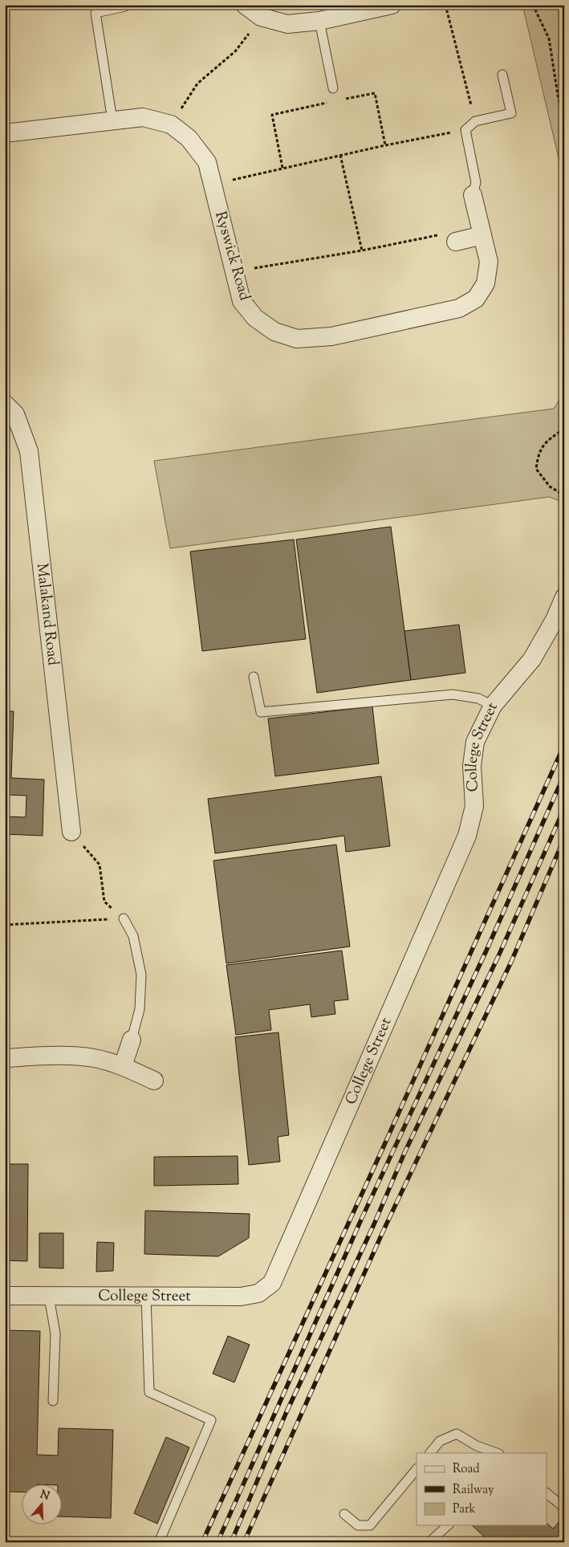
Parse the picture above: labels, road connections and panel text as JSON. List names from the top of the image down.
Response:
{
  "streets": {
    "street": ["Ryswick Road", "Malakand Road", "College Street"]
  },
  "legend": ["Road", "Railway", "Park"],
  "north": "top"
}
